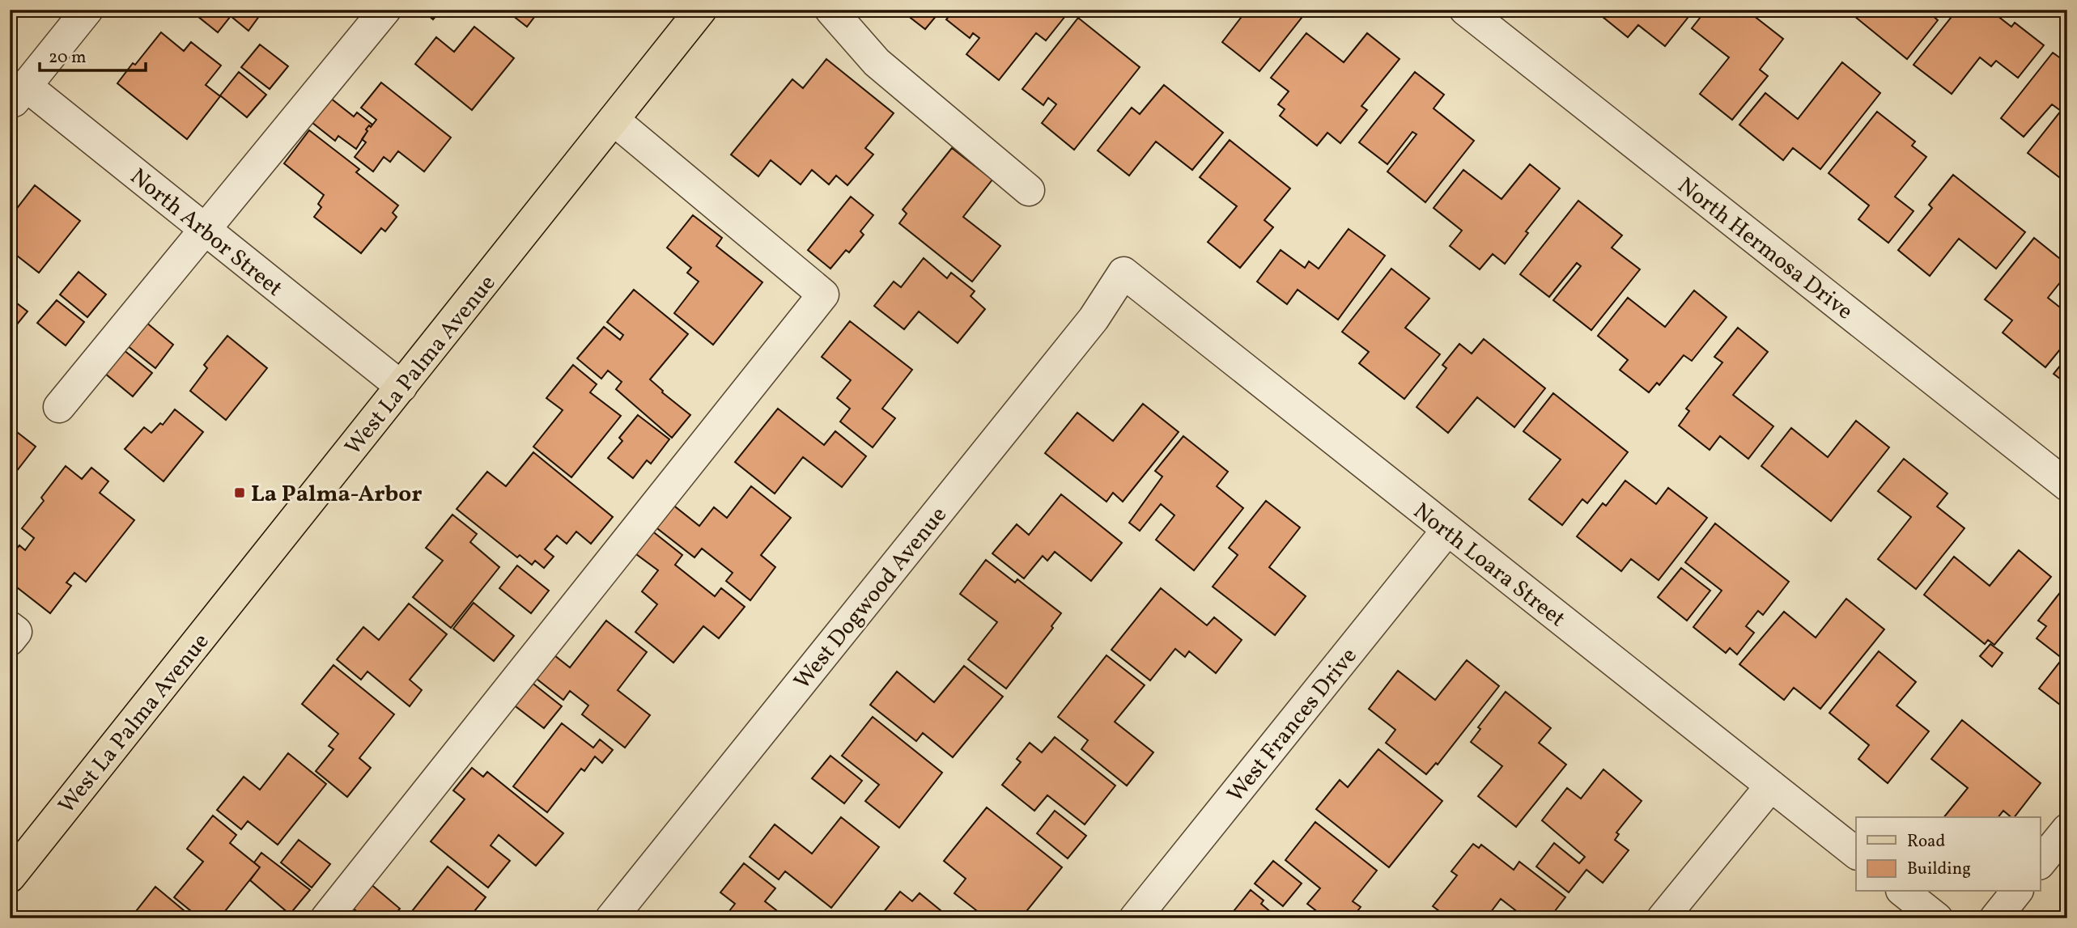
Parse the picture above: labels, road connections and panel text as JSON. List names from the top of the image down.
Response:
{
  "streets": {
    "main road": ["West La Palma Avenue"],
    "street": [
      "North Arbor Street",
      "North Hermosa Drive",
      "North Loara Street",
      "West Dogwood Avenue",
      "West Frances Drive"
    ]
  },
  "crossings": [
    ["North Arbor Street", "West La Palma Avenue"],
    ["North Loara Street", "West Dogwood Avenue"],
    ["North Loara Street", "West Frances Drive"]
  ],
  "places": {
    "transit": ["La Palma-Arbor"]
  },
  "legend": ["Road", "Building"],
  "scale_bar": "20 m"
}
